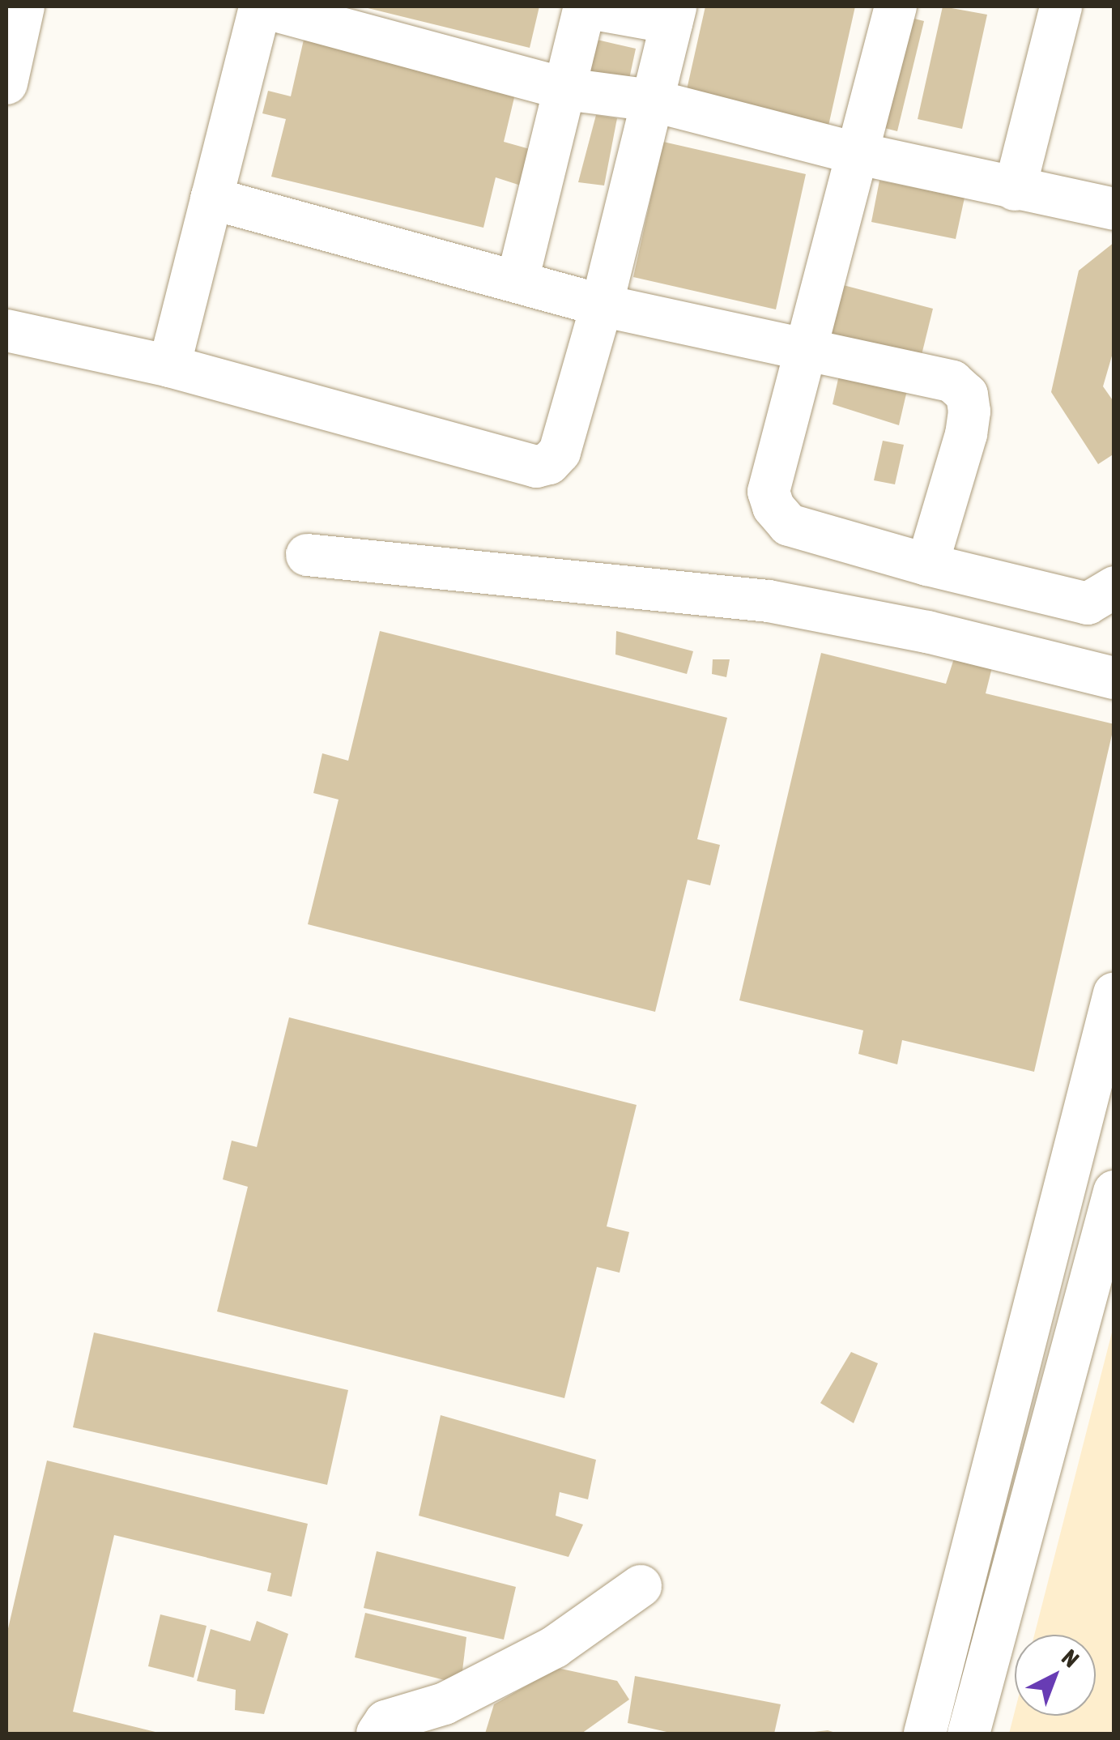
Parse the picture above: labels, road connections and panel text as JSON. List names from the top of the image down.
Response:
{
  "north": "top right"
}
